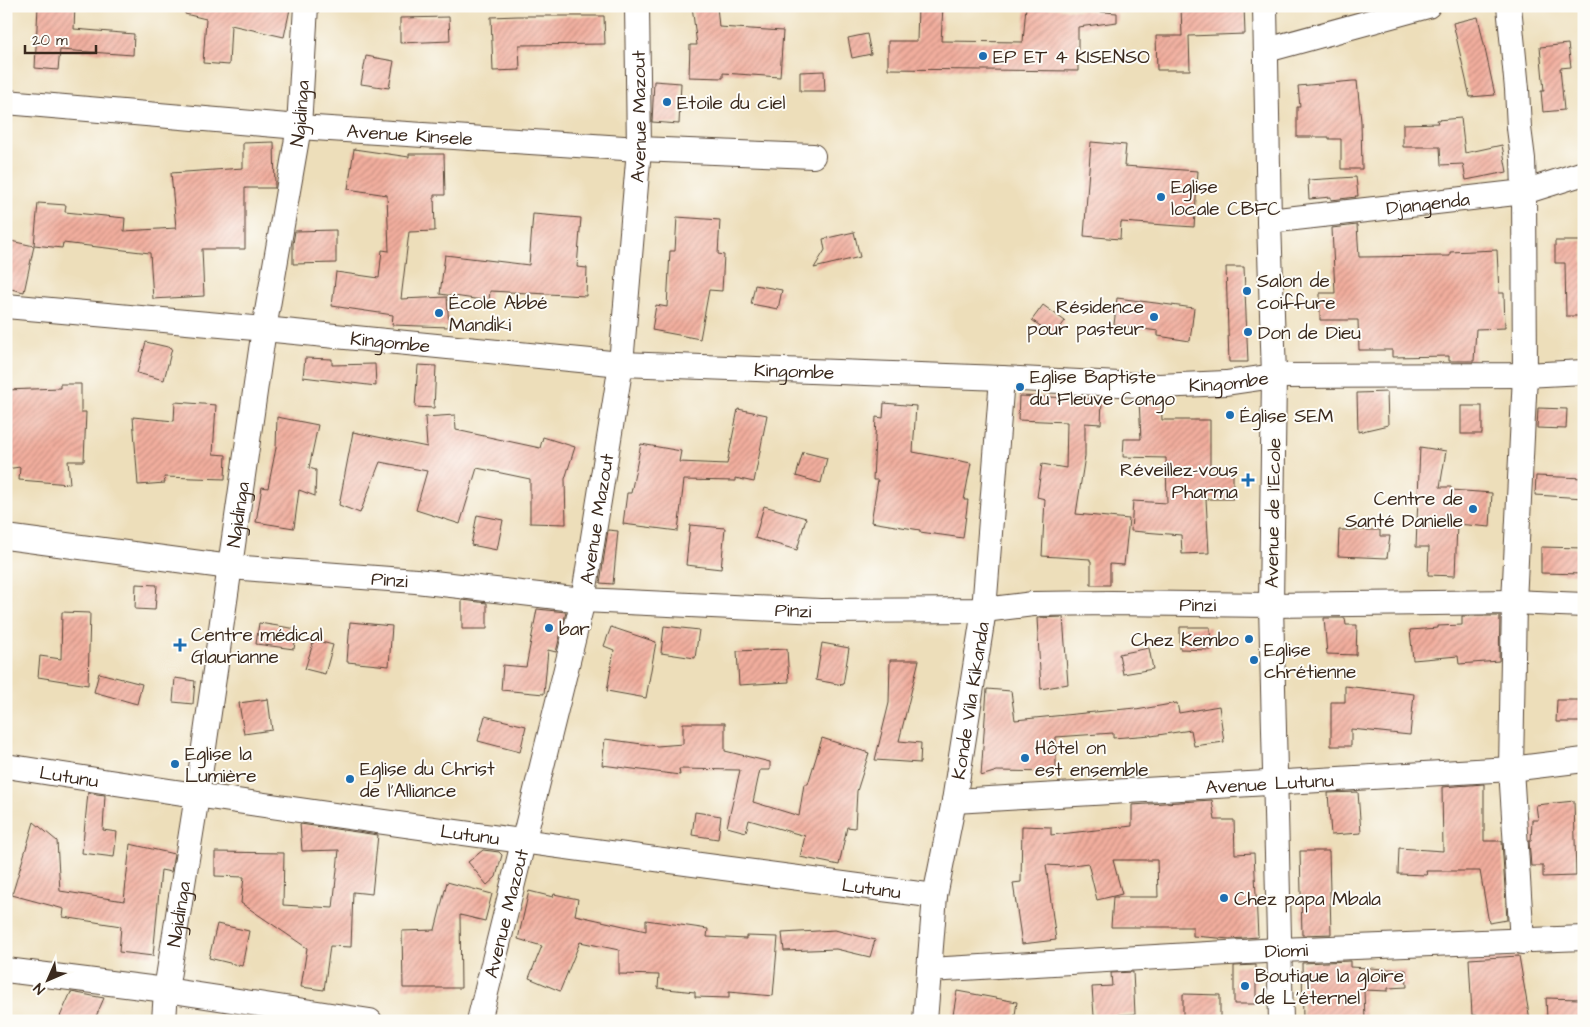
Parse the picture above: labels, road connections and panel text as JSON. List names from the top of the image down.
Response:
{
  "streets": {
    "street": [
      "Ngidinga",
      "Avenue Mazout",
      "Avenue Kinsele",
      "Djangenda",
      "Kingombe",
      "Avenue de l'Ecole",
      "Pinzi",
      "Konde Vila Kikanda",
      "Lutunu",
      "Avenue Lutunu",
      "Diomi"
    ]
  },
  "crossings": [
    ["Ngidinga", "Avenue Kinsele"],
    ["Ngidinga", "Kingombe"],
    ["Ngidinga", "Pinzi"],
    ["Ngidinga", "Lutunu"],
    ["Avenue Mazout", "Avenue Kinsele"],
    ["Avenue Mazout", "Kingombe"],
    ["Avenue Mazout", "Pinzi"],
    ["Avenue Mazout", "Lutunu"],
    ["Djangenda", "Avenue de l'Ecole"],
    ["Kingombe", "Avenue de l'Ecole"],
    ["Kingombe", "Konde Vila Kikanda"],
    ["Avenue de l'Ecole", "Pinzi"],
    ["Avenue de l'Ecole", "Avenue Lutunu"],
    ["Avenue de l'Ecole", "Diomi"],
    ["Pinzi", "Konde Vila Kikanda"],
    ["Konde Vila Kikanda", "Lutunu"],
    ["Konde Vila Kikanda", "Avenue Lutunu"],
    ["Konde Vila Kikanda", "Diomi"]
  ],
  "places": {
    "other": [
      "EP ET 4 KISENSO",
      "Etoile du ciel",
      "Eglise locale CBFC",
      "Salon de coiffure",
      "École Abbé Mandiki",
      "Résidence pour pasteur",
      "Don de Dieu",
      "Eglise Baptiste du Fleuve Congo",
      "Église SEM",
      "Centre de Santé Danielle",
      "bar",
      "Chez Kembo",
      "Eglise chrétienne",
      "Hôtel on est ensemble",
      "Eglise la Lumière",
      "Eglise du Christ de l'Alliance",
      "Chez papa Mbala",
      "Boutique la gloire de L'éternel"
    ],
    "health": ["Réveillez-vous Pharma", "Centre médical Glaurianne"]
  },
  "scale_bar": "20 m",
  "north": "bottom left"
}
